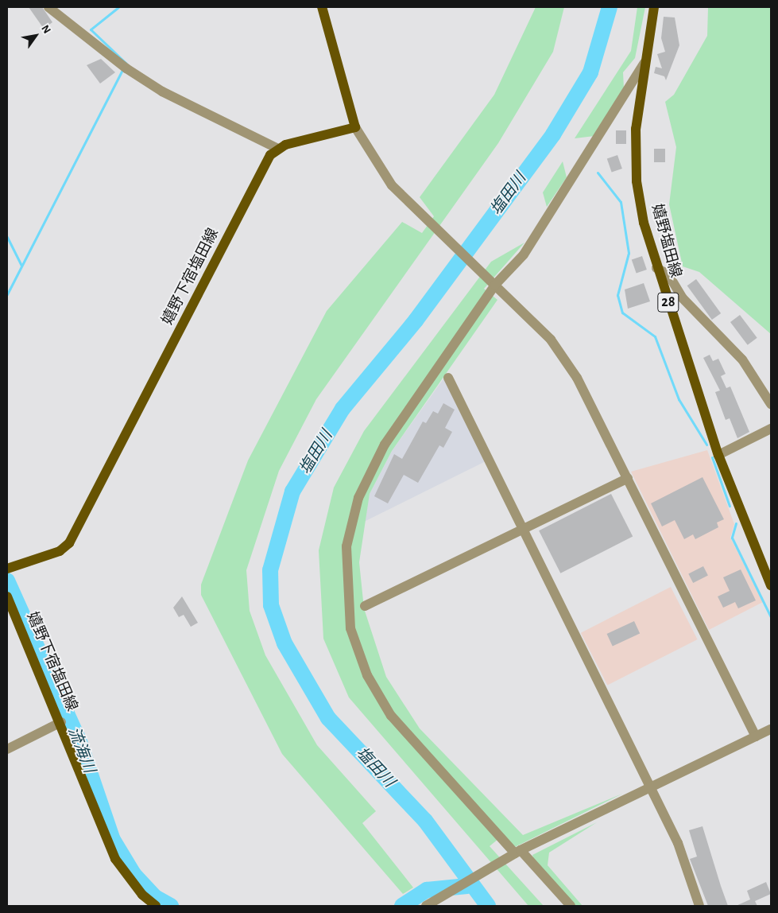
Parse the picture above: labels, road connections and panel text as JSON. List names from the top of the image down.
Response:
{
  "streets": {
    "main road": ["嬉野塩田線", "嬉野下宿塩田線", "28"]
  },
  "water": ["塩田川", "流海川"],
  "north": "top right"
}
